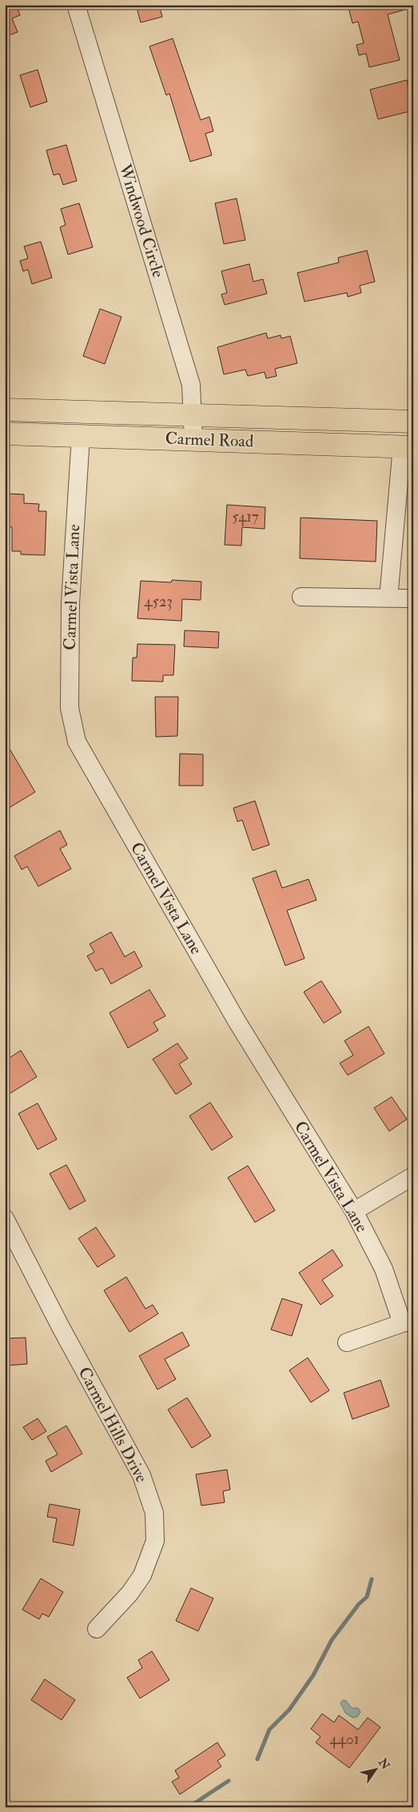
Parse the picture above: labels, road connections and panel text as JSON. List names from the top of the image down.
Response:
{
  "streets": {
    "main road": ["Carmel Road"],
    "street": ["Windwood Circle", "Carmel Vista Lane", "Carmel Hills Drive"]
  },
  "crossings": [
    ["Windwood Circle", "Carmel Road"],
    ["Carmel Road", "Carmel Vista Lane"]
  ],
  "house_numbers": ["5417", "4523", "4401"],
  "north": "top right"
}
